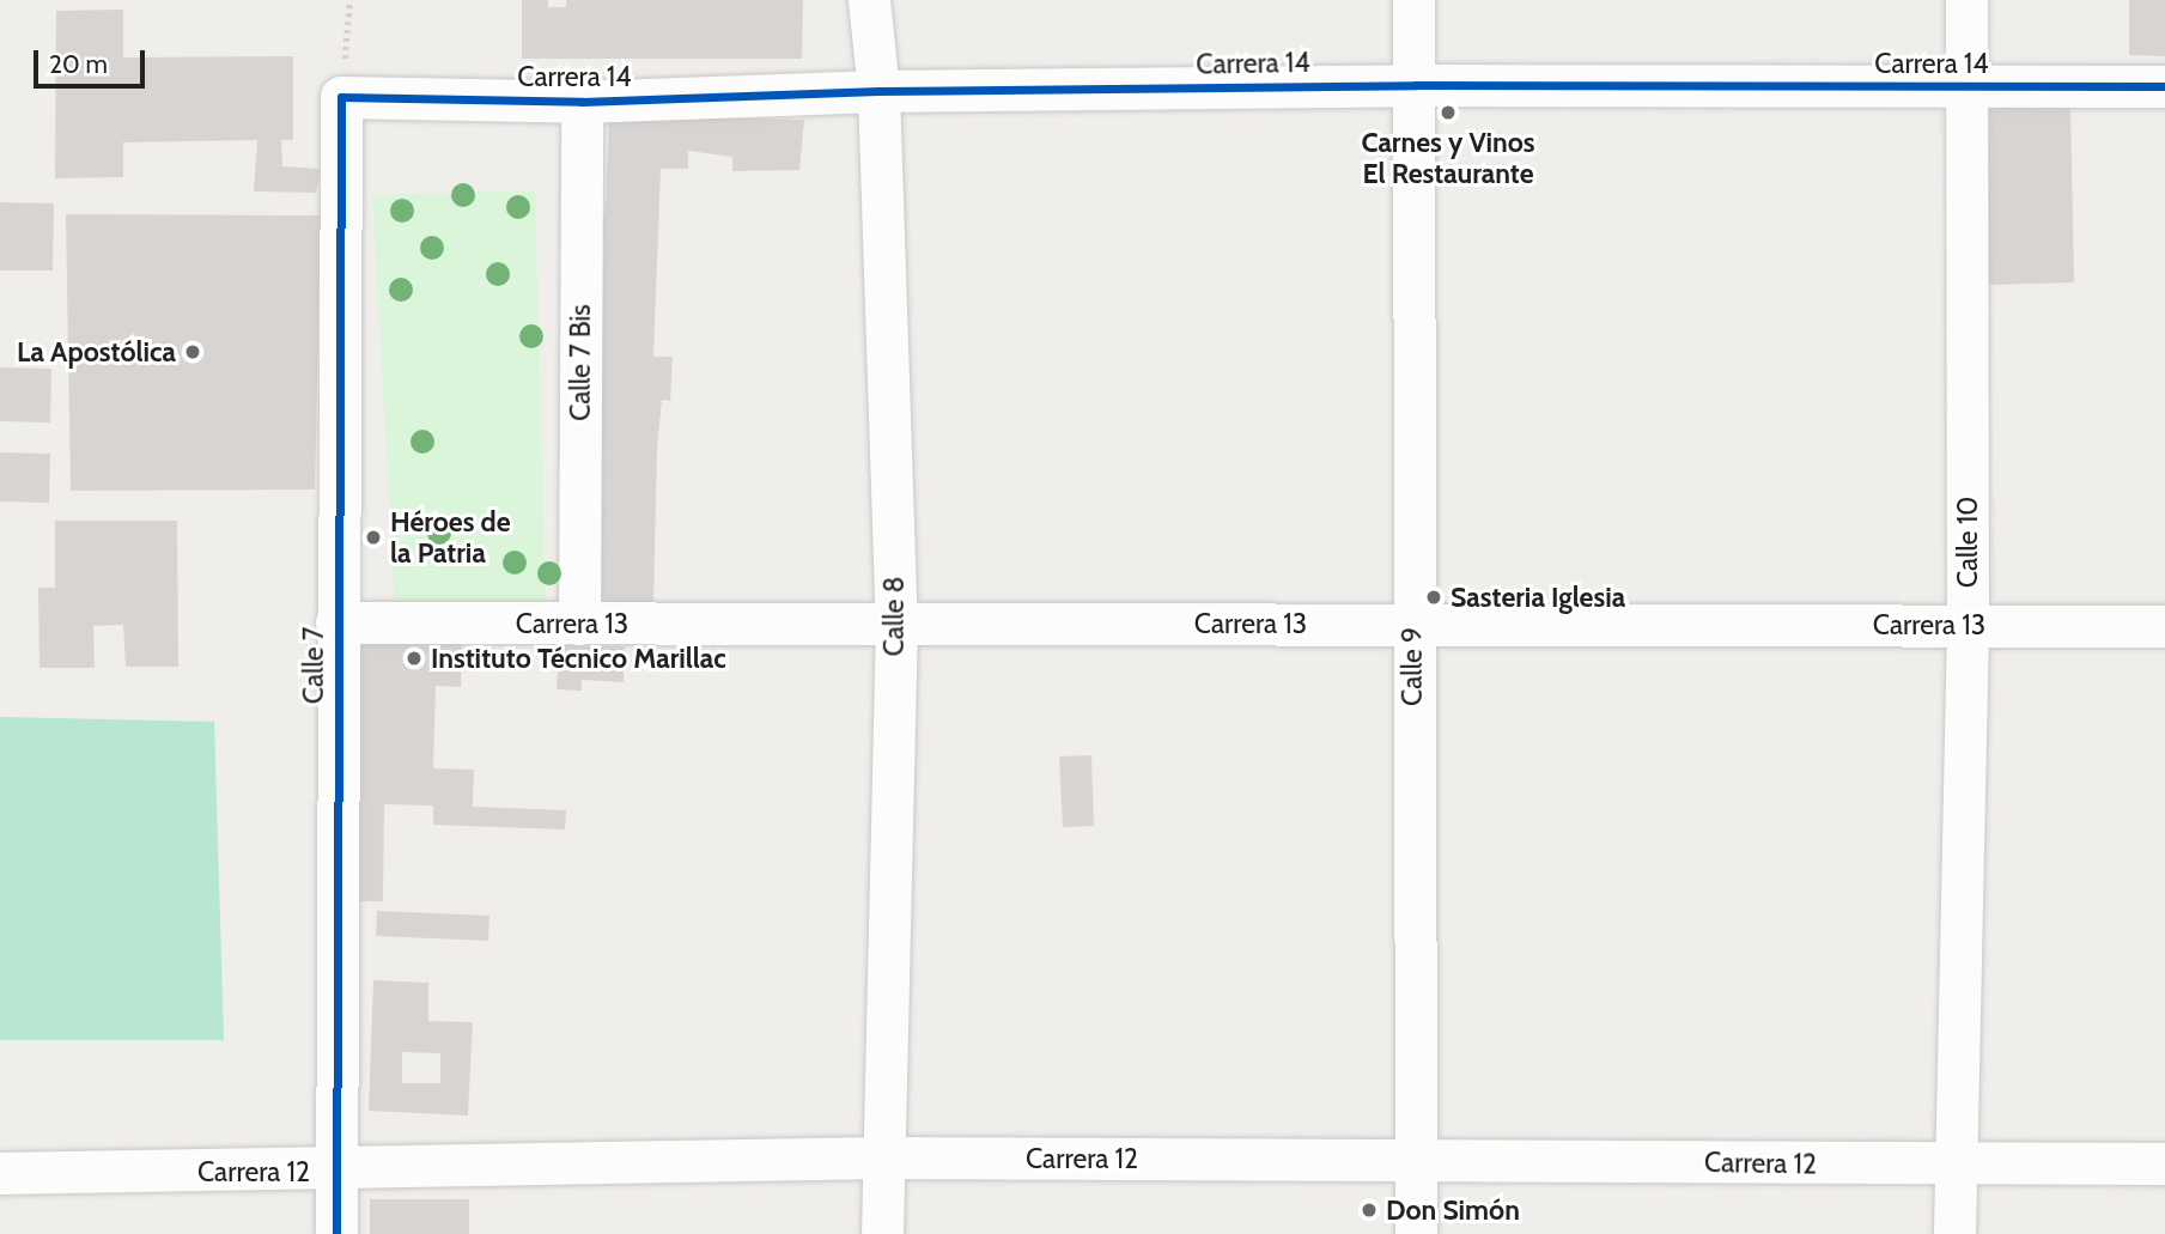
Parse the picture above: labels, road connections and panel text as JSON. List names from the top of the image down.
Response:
{
  "streets": {
    "street": [
      "Carrera 14",
      "Calle 7 Bis",
      "Calle 10",
      "Calle 8",
      "Carrera 13",
      "Calle 7",
      "Calle 9",
      "Carrera 12"
    ]
  },
  "crossings": [
    ["Carrera 14", "Calle 7 Bis"],
    ["Carrera 14", "Calle 10"],
    ["Carrera 14", "Calle 8"],
    ["Carrera 14", "Calle 7"],
    ["Carrera 14", "Calle 9"],
    ["Calle 7 Bis", "Carrera 13"],
    ["Calle 10", "Carrera 13"],
    ["Calle 10", "Carrera 12"],
    ["Calle 8", "Carrera 13"],
    ["Calle 8", "Carrera 12"],
    ["Carrera 13", "Calle 7"],
    ["Carrera 13", "Calle 9"],
    ["Calle 7", "Carrera 12"],
    ["Calle 9", "Carrera 12"]
  ],
  "places": [
    "Carnes y Vinos El Restaurante",
    "La Apostólica",
    "Héroes de la Patria",
    "Sasteria Iglesia",
    "Instituto Técnico Marillac",
    "Don Simón"
  ],
  "scale_bar": "20 m"
}
